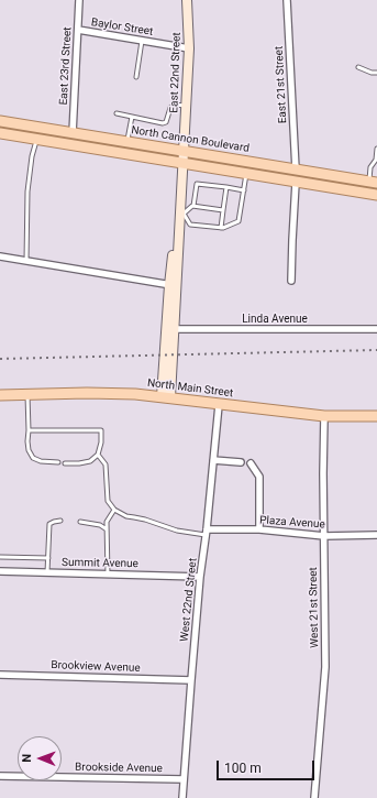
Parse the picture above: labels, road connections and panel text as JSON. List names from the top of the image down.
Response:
{
  "streets": {
    "main road": ["East 22nd Street", "North Cannon Boulevard", "North Main Street"],
    "street": [
      "Baylor Street",
      "East 23rd Street",
      "East 21st Street",
      "Linda Avenue",
      "Plaza Avenue",
      "Summit Avenue",
      "West 22nd Street",
      "West 21st Street",
      "Brookview Avenue",
      "Brookside Avenue"
    ]
  },
  "crossings": [
    ["Baylor Street", "East 23rd Street"],
    ["Baylor Street", "East 22nd Street"],
    ["East 23rd Street", "North Cannon Boulevard"],
    ["East 22nd Street", "North Cannon Boulevard"],
    ["East 22nd Street", "Linda Avenue"],
    ["East 22nd Street", "North Main Street"],
    ["East 21st Street", "North Cannon Boulevard"],
    ["North Main Street", "West 22nd Street"],
    ["North Main Street", "West 21st Street"],
    ["Plaza Avenue", "West 22nd Street"],
    ["Plaza Avenue", "West 21st Street"],
    ["Summit Avenue", "West 22nd Street"],
    ["West 22nd Street", "Brookview Avenue"],
    ["West 22nd Street", "Brookside Avenue"]
  ],
  "scale_bar": "100 m",
  "north": "left"
}
